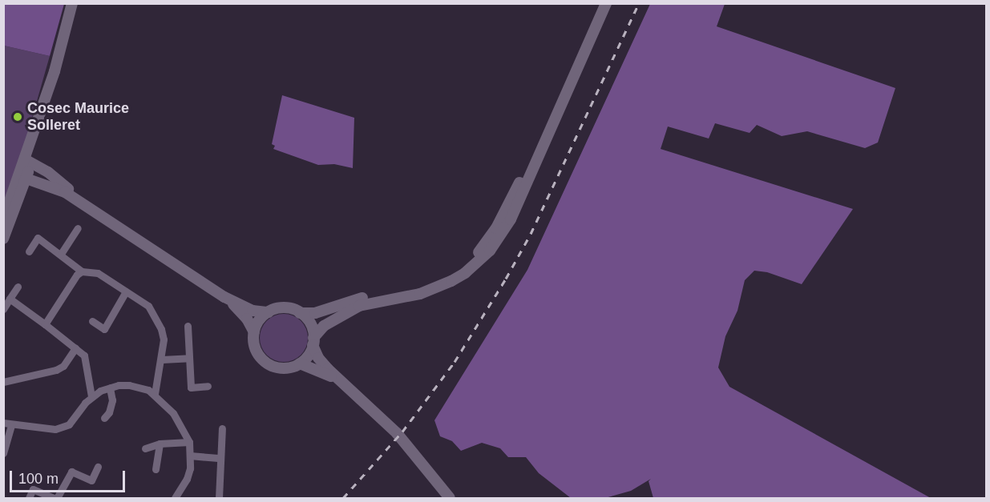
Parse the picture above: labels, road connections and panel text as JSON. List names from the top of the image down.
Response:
{
  "places": ["Cosec Maurice Solleret"],
  "scale_bar": "100 m"
}
